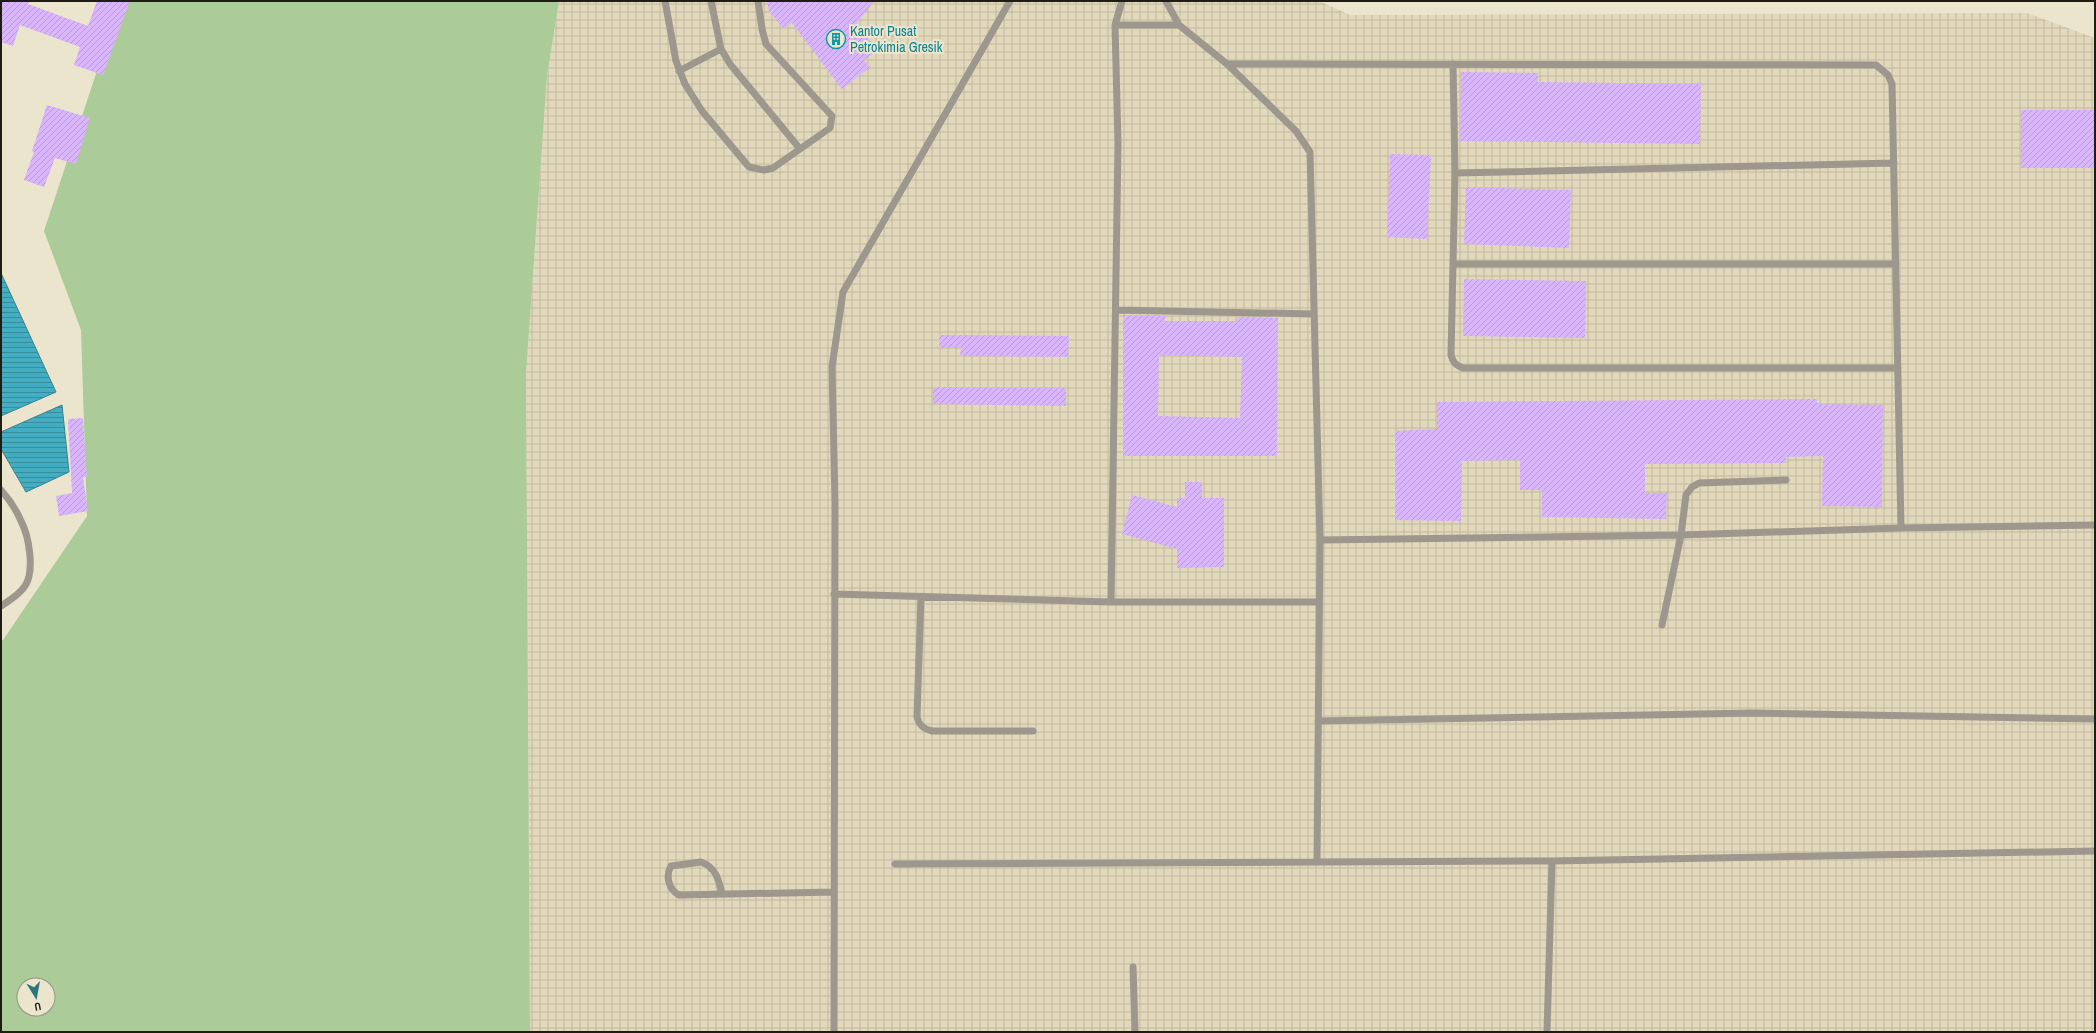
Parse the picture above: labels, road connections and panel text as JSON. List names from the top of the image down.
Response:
{
  "places": {
    "building": ["Kantor Pusat Petrokimia Gresik"]
  },
  "north": "bottom"
}
